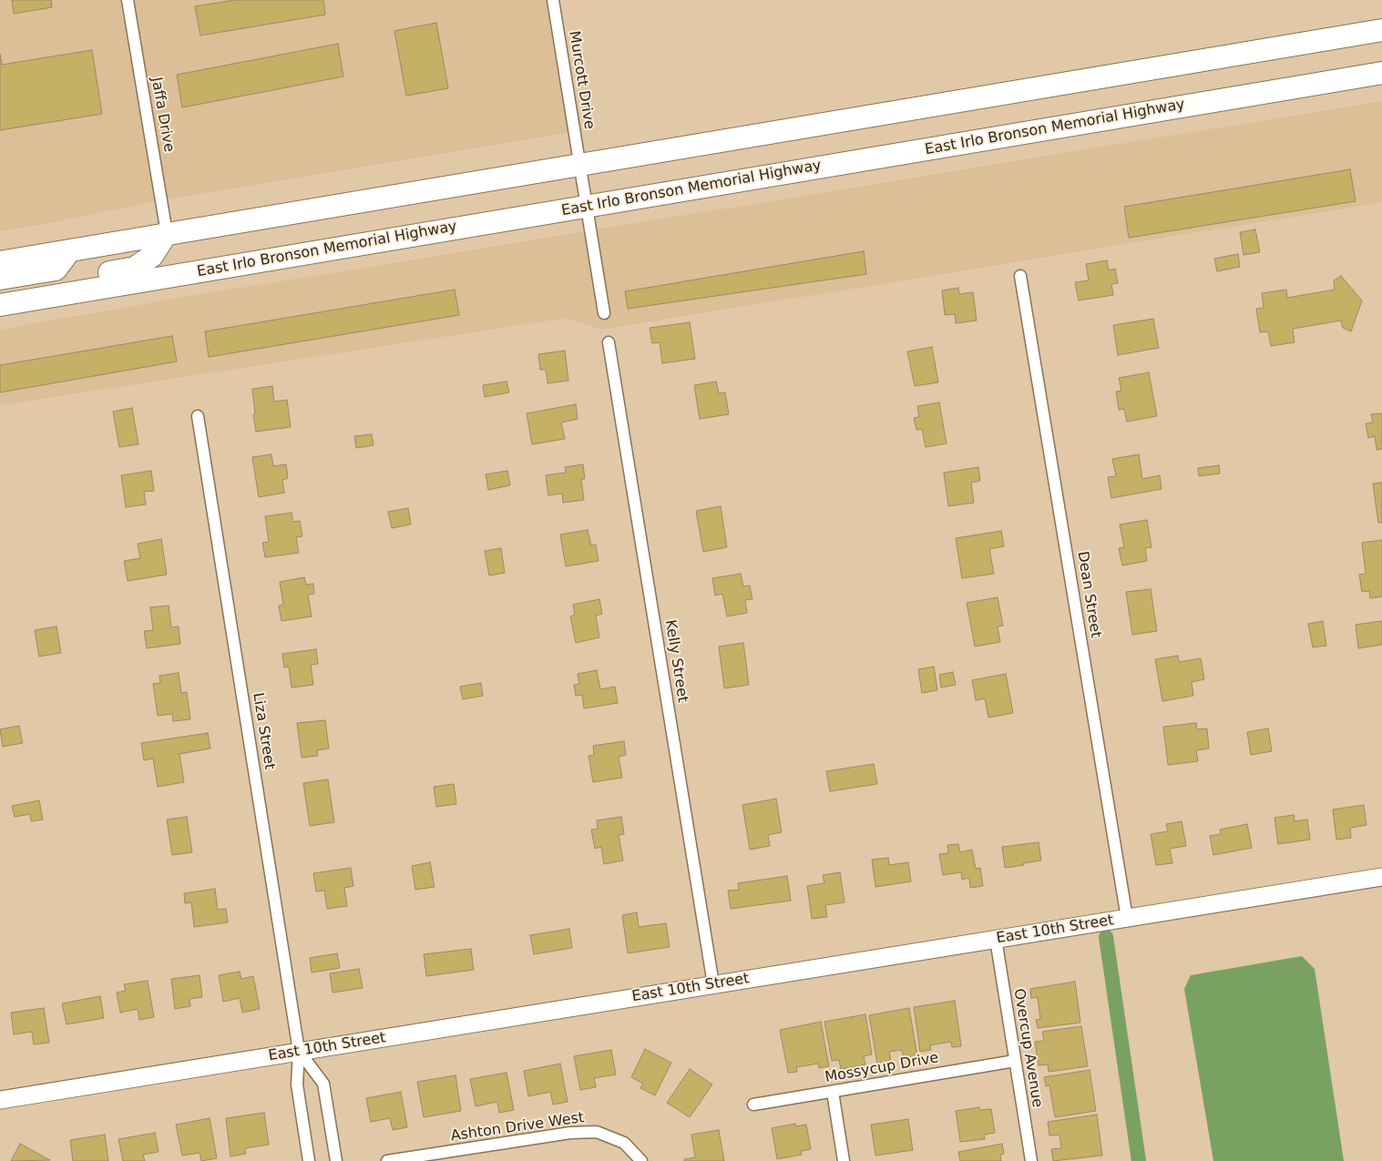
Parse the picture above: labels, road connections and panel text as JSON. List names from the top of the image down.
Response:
{
  "streets": {
    "highway": ["East Irlo Bronson Memorial Highway"],
    "street": [
      "Murcott Drive",
      "Jaffa Drive",
      "Dean Street",
      "Kelly Street",
      "Liza Street",
      "East 10th Street",
      "Overcup Avenue",
      "Mossycup Drive",
      "Ashton Drive West"
    ]
  },
  "crossings": [
    ["Dean Street", "East 10th Street"],
    ["Kelly Street", "East 10th Street"],
    ["Liza Street", "East 10th Street"],
    ["East 10th Street", "Overcup Avenue"],
    ["Overcup Avenue", "Mossycup Drive"]
  ]
}
